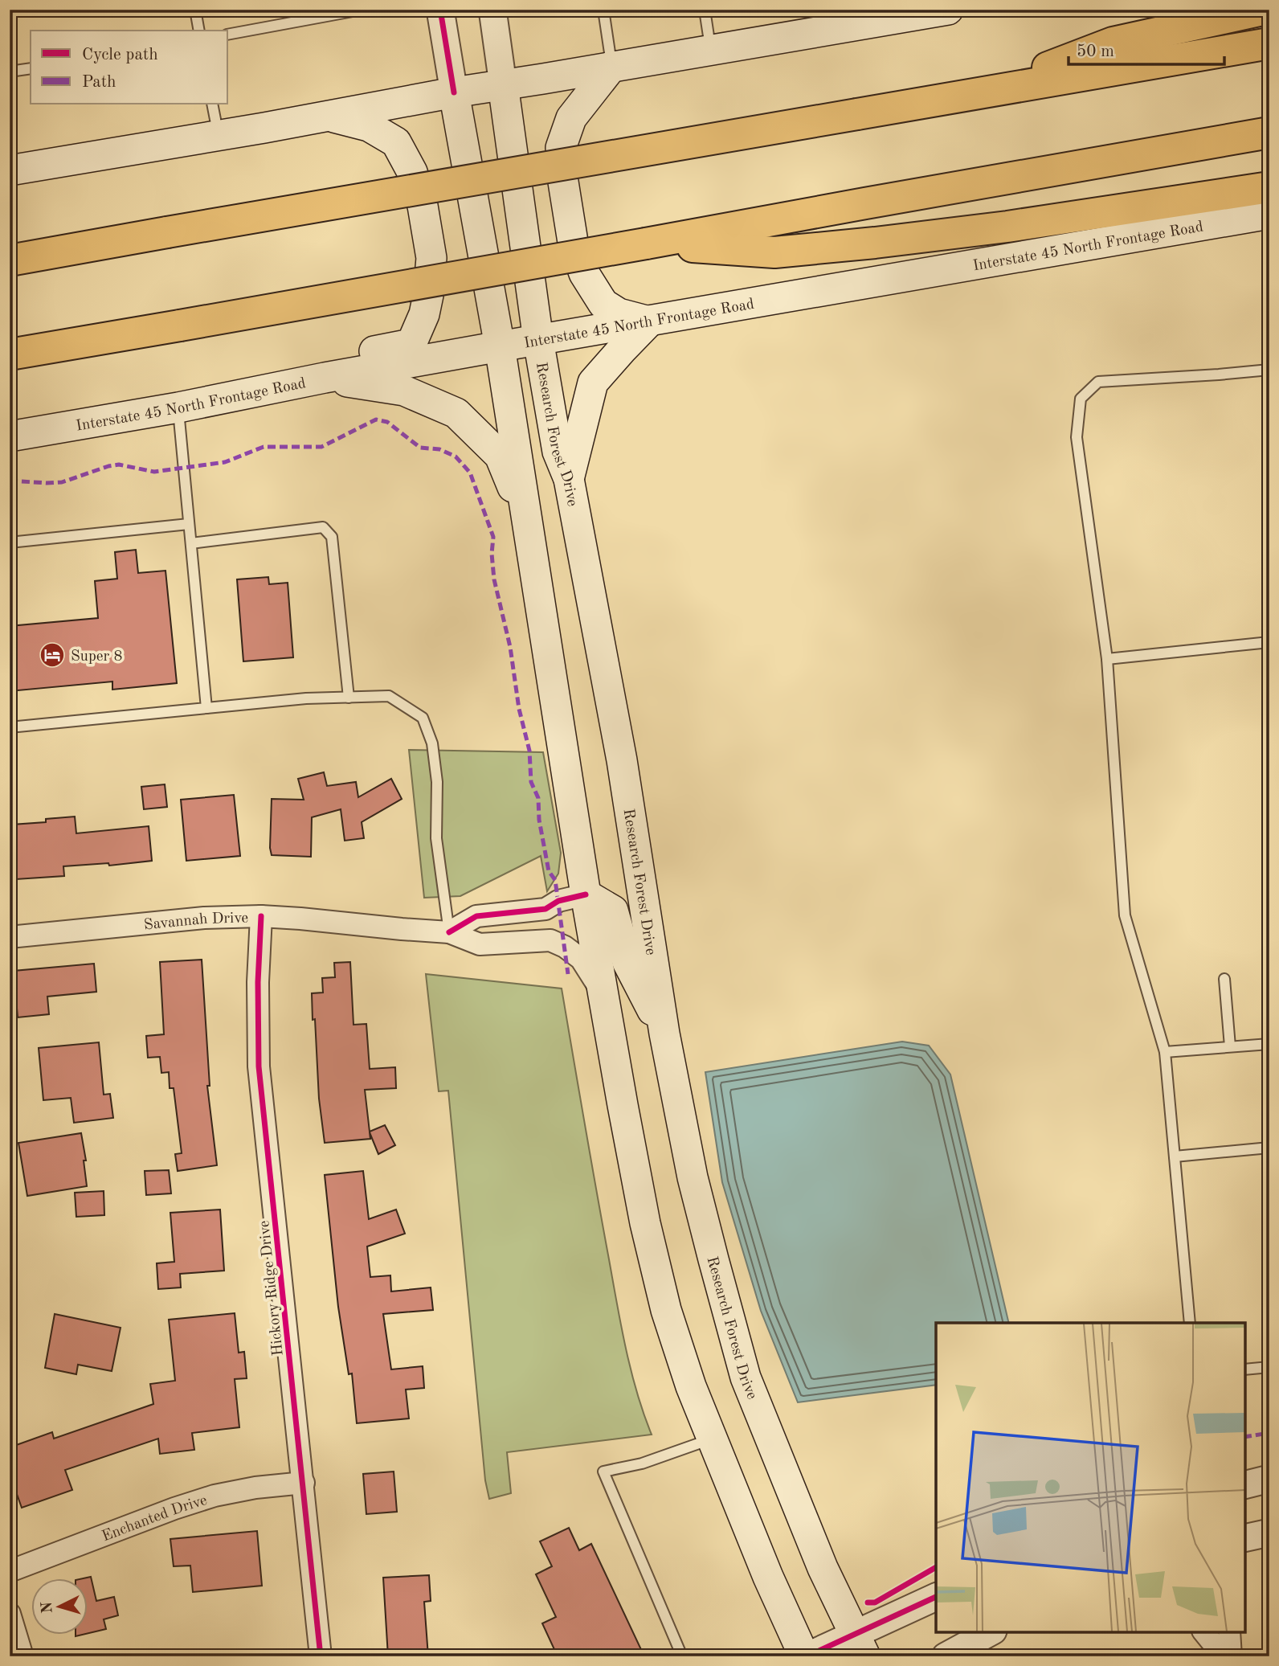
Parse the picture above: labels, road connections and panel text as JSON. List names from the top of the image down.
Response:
{
  "streets": {
    "main road": ["Interstate 45 North Frontage Road", "Research Forest Drive"],
    "street": ["Savannah Drive", "Hickory Ridge Drive", "Enchanted Drive"]
  },
  "crossings": [
    ["Interstate 45 North Frontage Road", "Research Forest Drive"],
    ["Savannah Drive", "Hickory Ridge Drive"],
    ["Hickory Ridge Drive", "Enchanted Drive"]
  ],
  "places": {
    "hotel": ["Super 8"]
  },
  "legend": ["Cycle path", "Path"],
  "scale_bar": "50 m",
  "north": "left"
}
